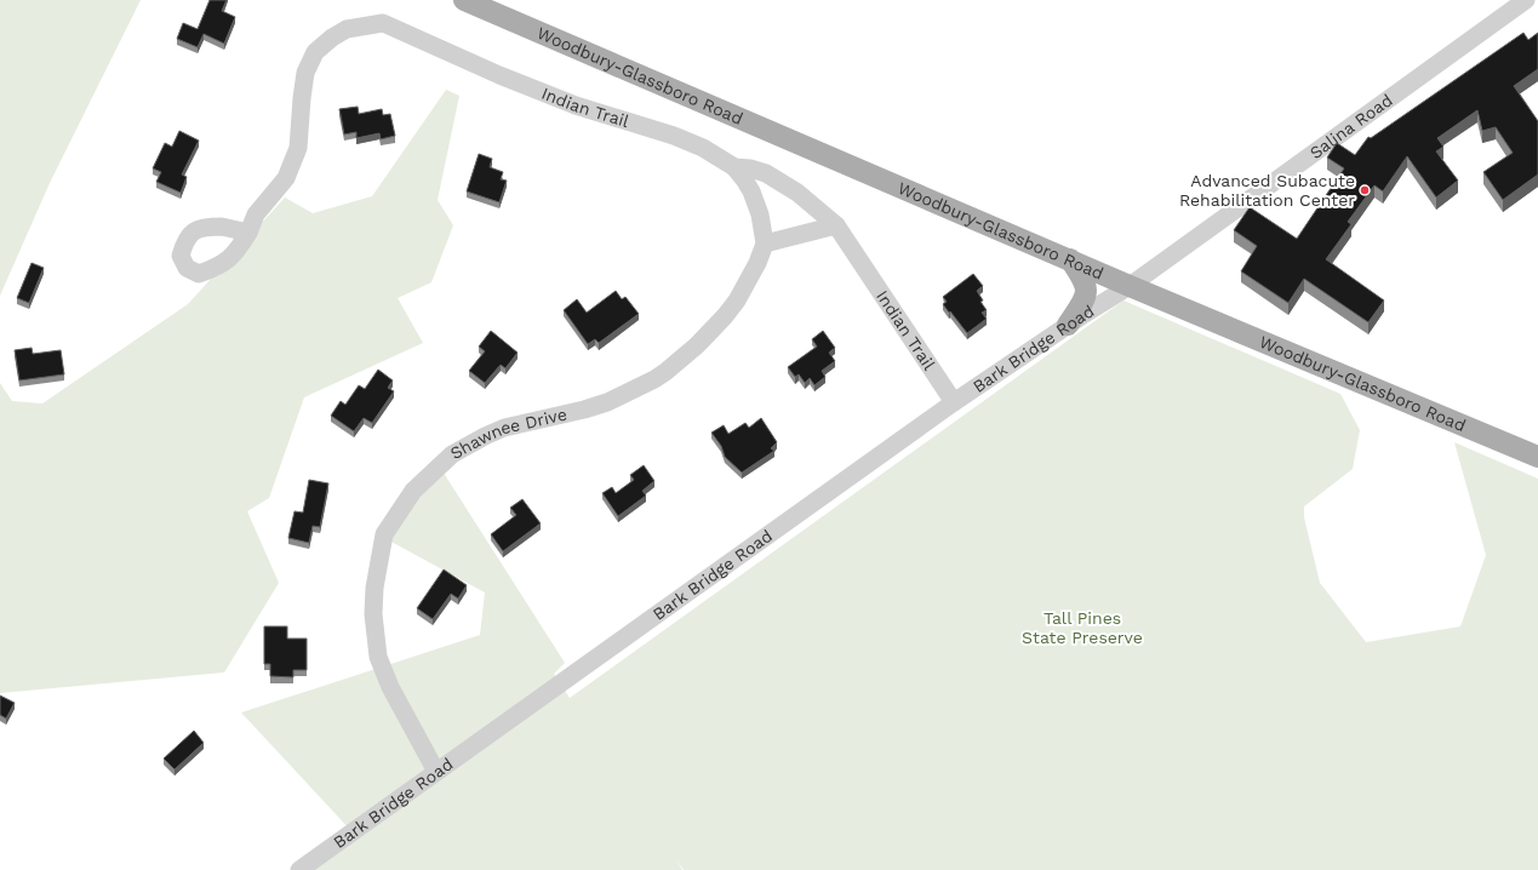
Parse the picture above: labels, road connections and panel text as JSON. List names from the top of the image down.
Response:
{
  "streets": {
    "main road": ["Woodbury-Glassboro Road"],
    "street": [
      "Indian Trail",
      "Salina Road",
      "Bark Bridge Road",
      "Shawnee Drive"
    ]
  },
  "crossings": [
    ["Woodbury-Glassboro Road", "Salina Road"],
    ["Woodbury-Glassboro Road", "Bark Bridge Road"],
    ["Indian Trail", "Bark Bridge Road"],
    ["Salina Road", "Bark Bridge Road"],
    ["Bark Bridge Road", "Shawnee Drive"]
  ],
  "parks": ["Tall Pines State Preserve"],
  "places": ["Advanced Subacute Rehabilitation Center"]
}
